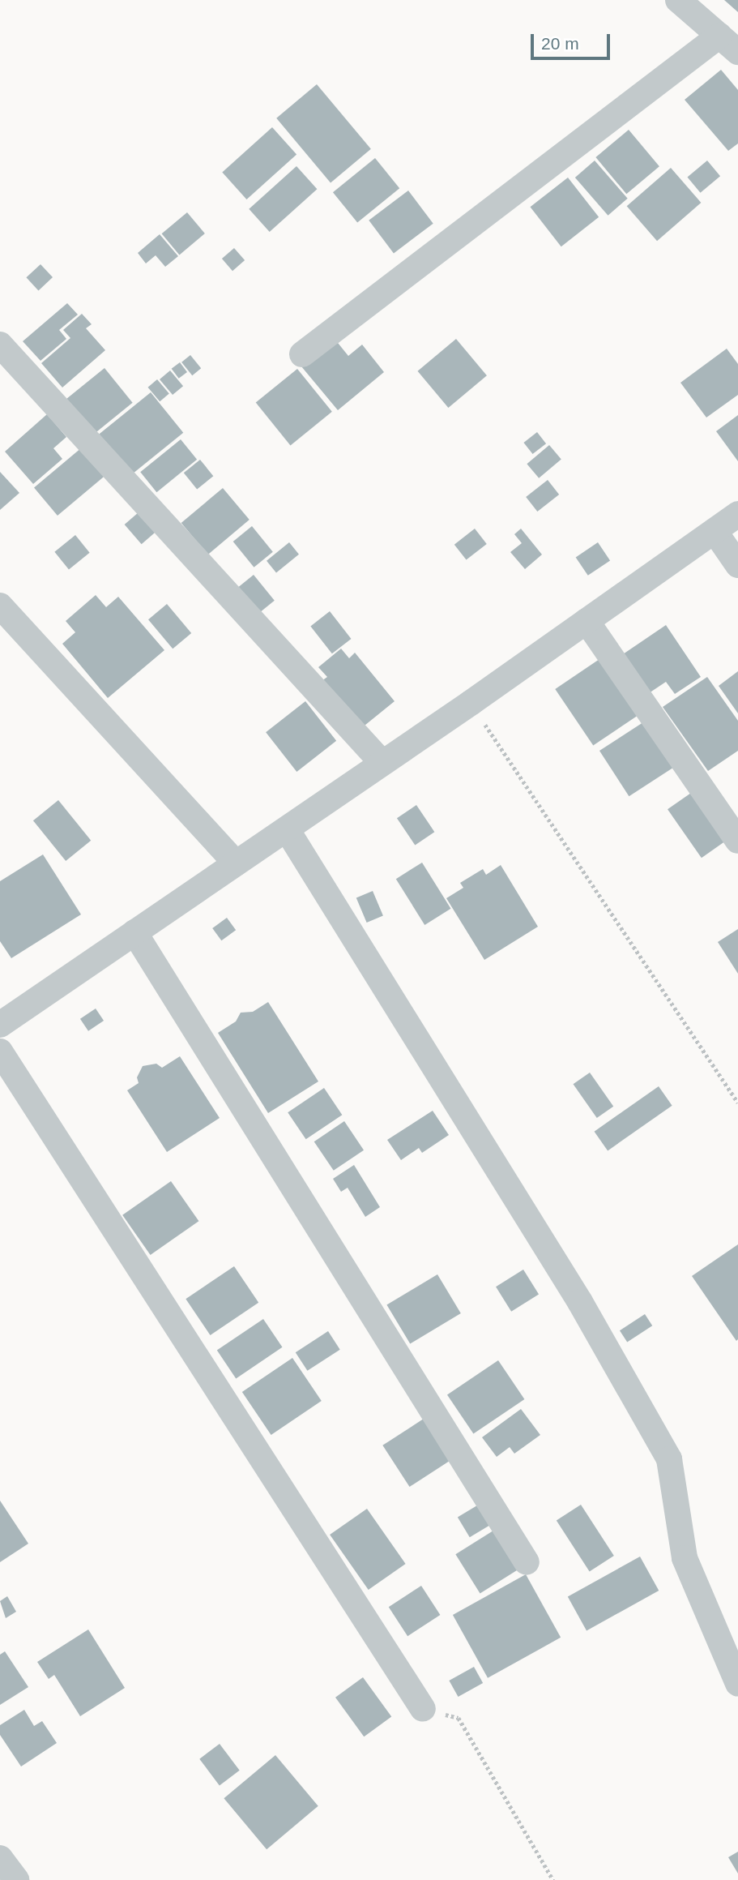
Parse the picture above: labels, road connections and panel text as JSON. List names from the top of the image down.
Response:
{
  "scale_bar": "20 m"
}
